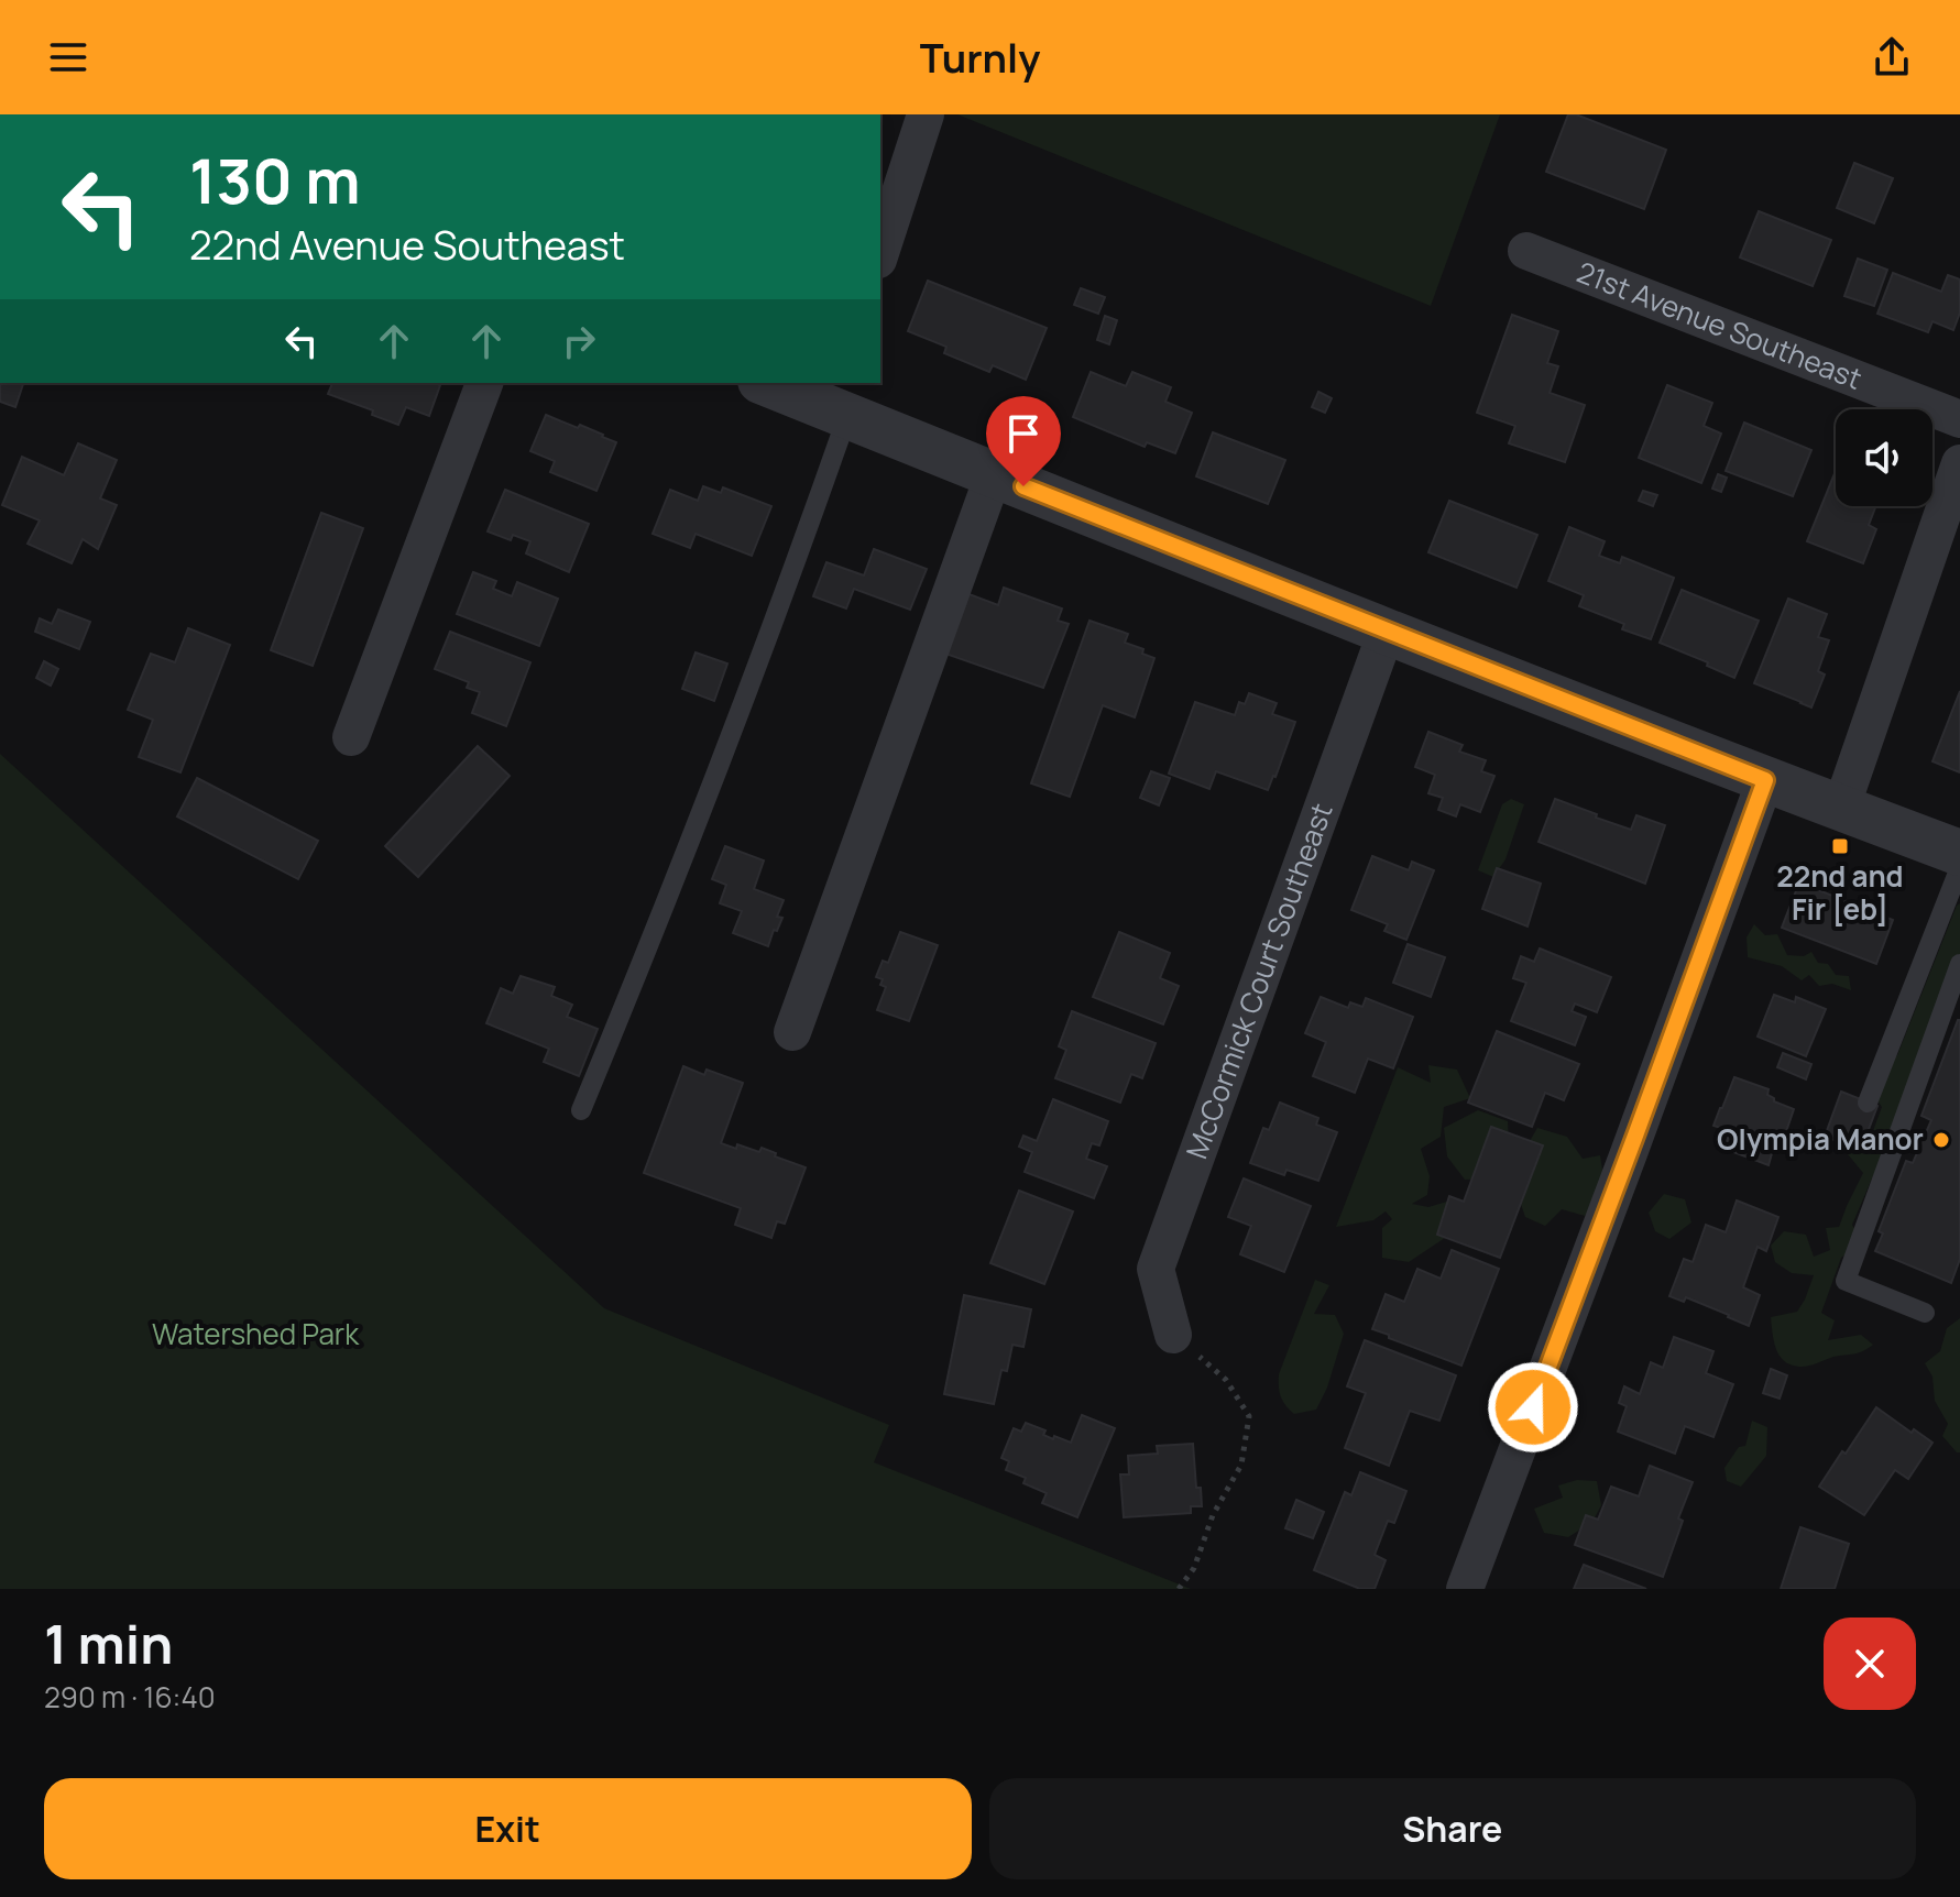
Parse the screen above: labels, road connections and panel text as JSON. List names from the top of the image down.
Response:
{
  "streets": {
    "street": ["21st Avenue Southeast", "McCormick Court Southeast"]
  },
  "parks": ["Watershed Park"],
  "places": {
    "transit": ["22nd and Fir [eb]"],
    "other": ["Olympia Manor"]
  },
  "page": {
    "header": "Turnly",
    "turn": ["130 m", "22nd Avenue Southeast"],
    "heading": ["1 min", "290 m · 16:40"],
    "buttons": ["Exit", "Share"]
  }
}
